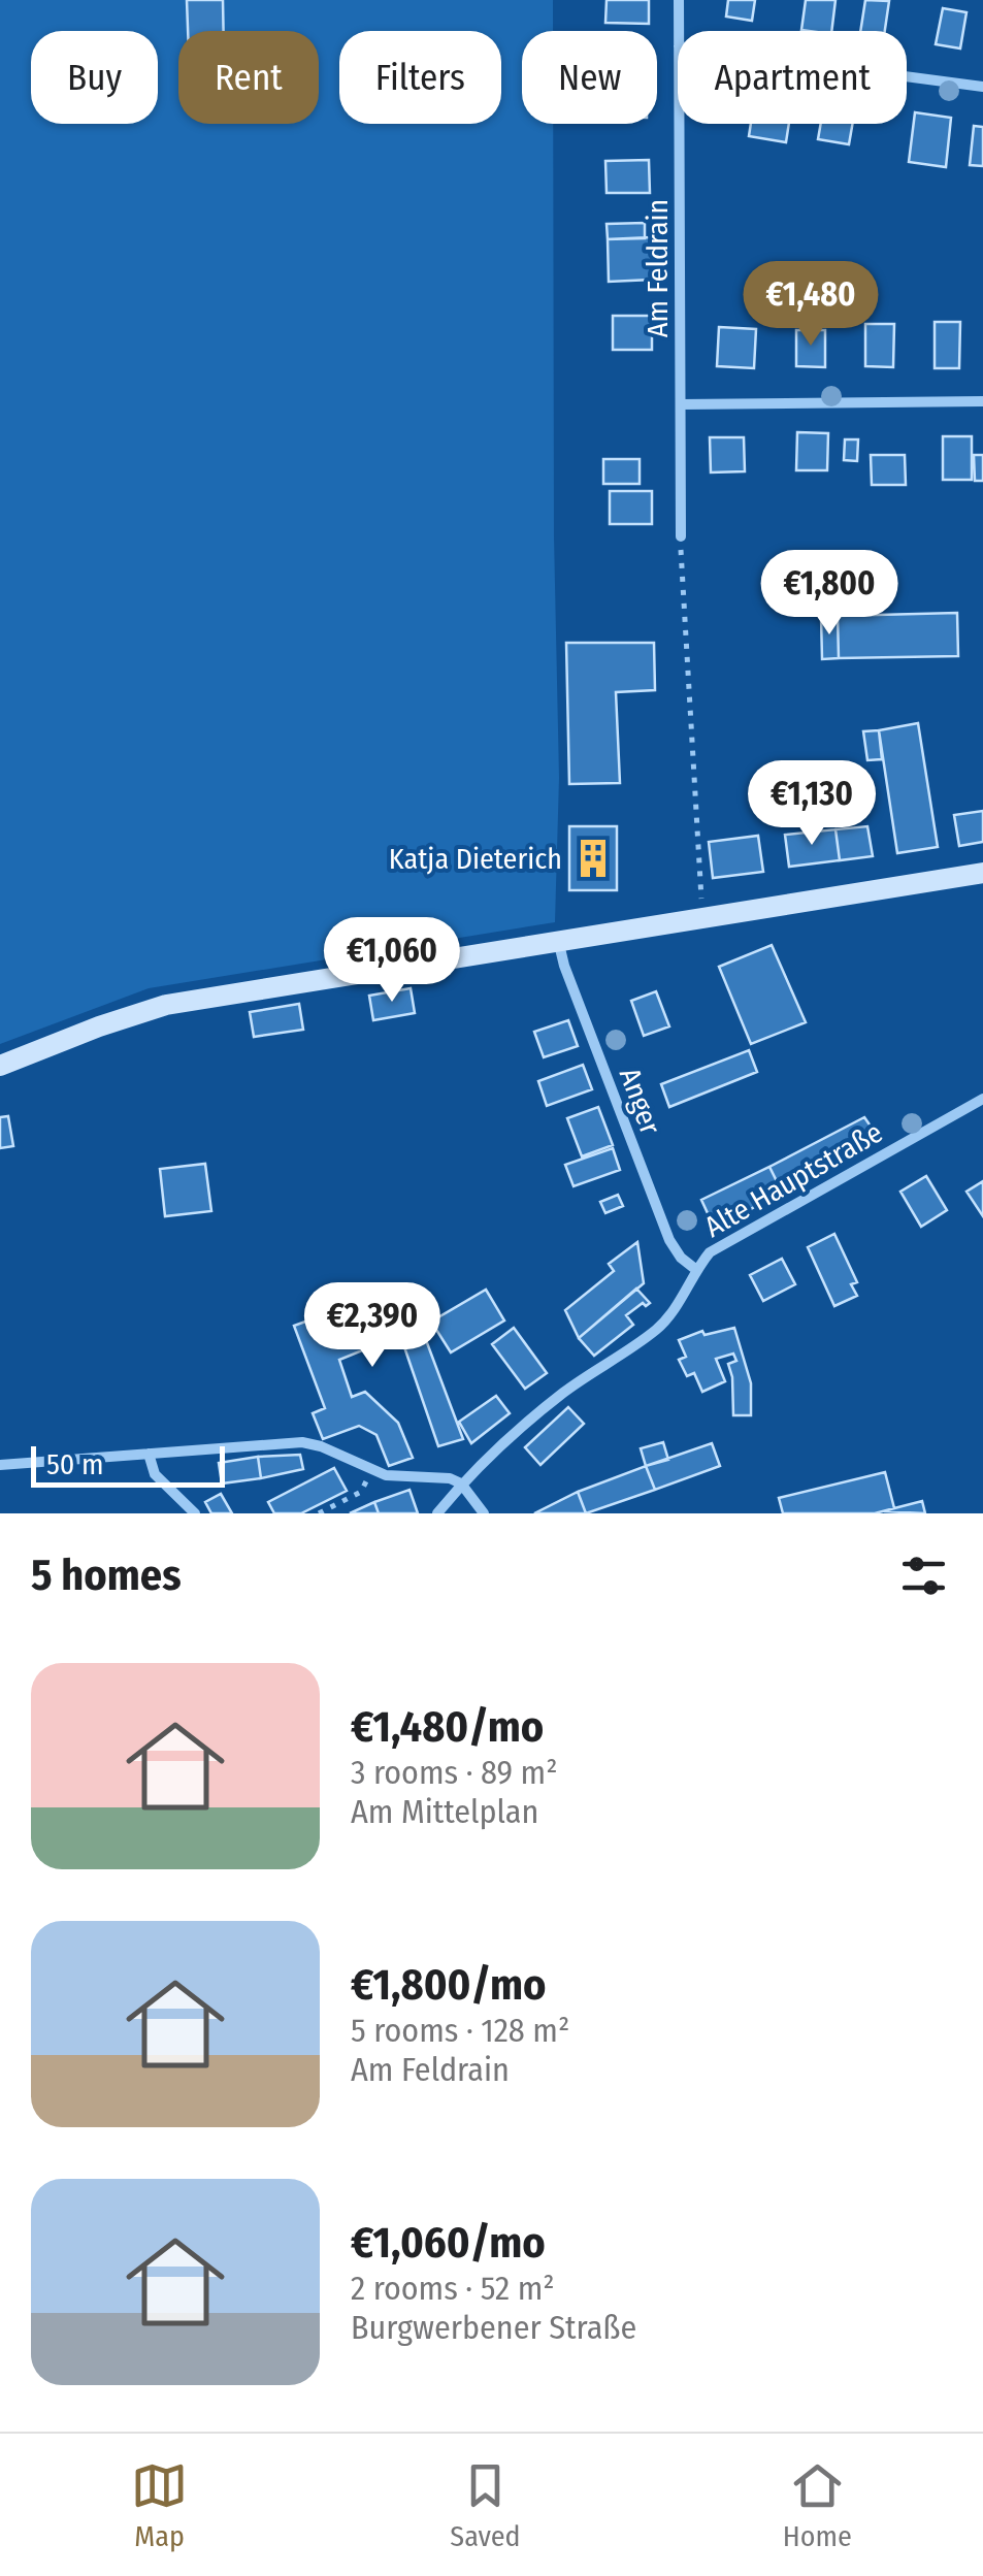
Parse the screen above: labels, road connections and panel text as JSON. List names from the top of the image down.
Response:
{
  "streets": {
    "street": ["Am Feldrain", "Anger", "Alte Hauptstraße"]
  },
  "crossings": [
    ["Anger", "Alte Hauptstraße"]
  ],
  "places": {
    "building": ["Katja Dieterich"]
  },
  "scale_bar": "50 m",
  "page": {
    "chip": [
      "Buy",
      "Rent",
      "Filters",
      "New",
      "Apartment"
    ],
    "price": [
      "€1,480",
      "€1,800",
      "€1,130",
      "€1,060",
      "€2,390"
    ],
    "scale": "50 m",
    "heading": "5 homes",
    "list": [
      {
        "name": "€1,480/mo",
        "note": "3 rooms · 89 m² · Am Mittelplan"
      },
      {
        "name": "€1,800/mo",
        "note": "5 rooms · 128 m² · Am Feldrain"
      },
      {
        "name": "€1,060/mo",
        "note": "2 rooms · 52 m² · Burgwerbener Straße"
      }
    ],
    "tabs": ["Map", "Saved", "Home"]
  }
}
